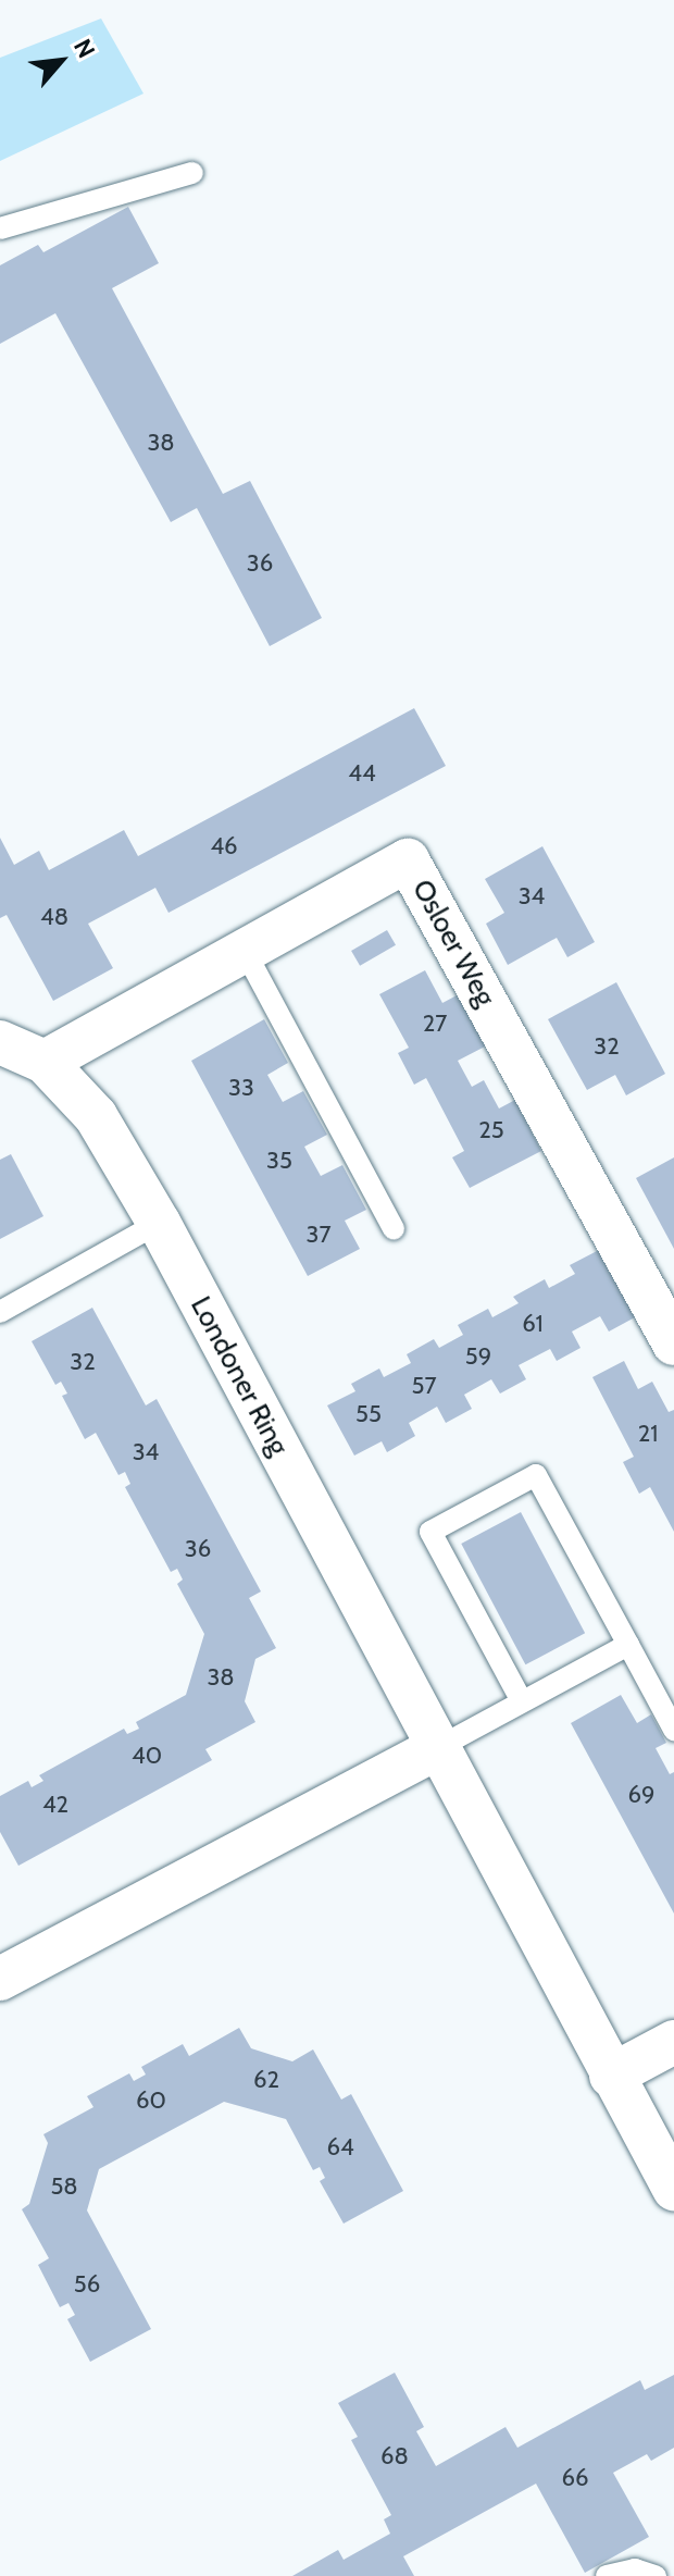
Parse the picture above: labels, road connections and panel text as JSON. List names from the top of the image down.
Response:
{
  "streets": {
    "street": ["Osloer Weg", "Londoner Ring"]
  },
  "crossings": [
    ["Osloer Weg", "Londoner Ring"]
  ],
  "house_numbers": [
    "38",
    "36",
    "44",
    "46",
    "34",
    "48",
    "27",
    "32",
    "33",
    "25",
    "35",
    "37",
    "61",
    "59",
    "32",
    "57",
    "55",
    "21",
    "34",
    "36",
    "38",
    "40",
    "69",
    "42",
    "62",
    "60",
    "64",
    "58",
    "56",
    "68",
    "66"
  ],
  "north": "top right"
}
